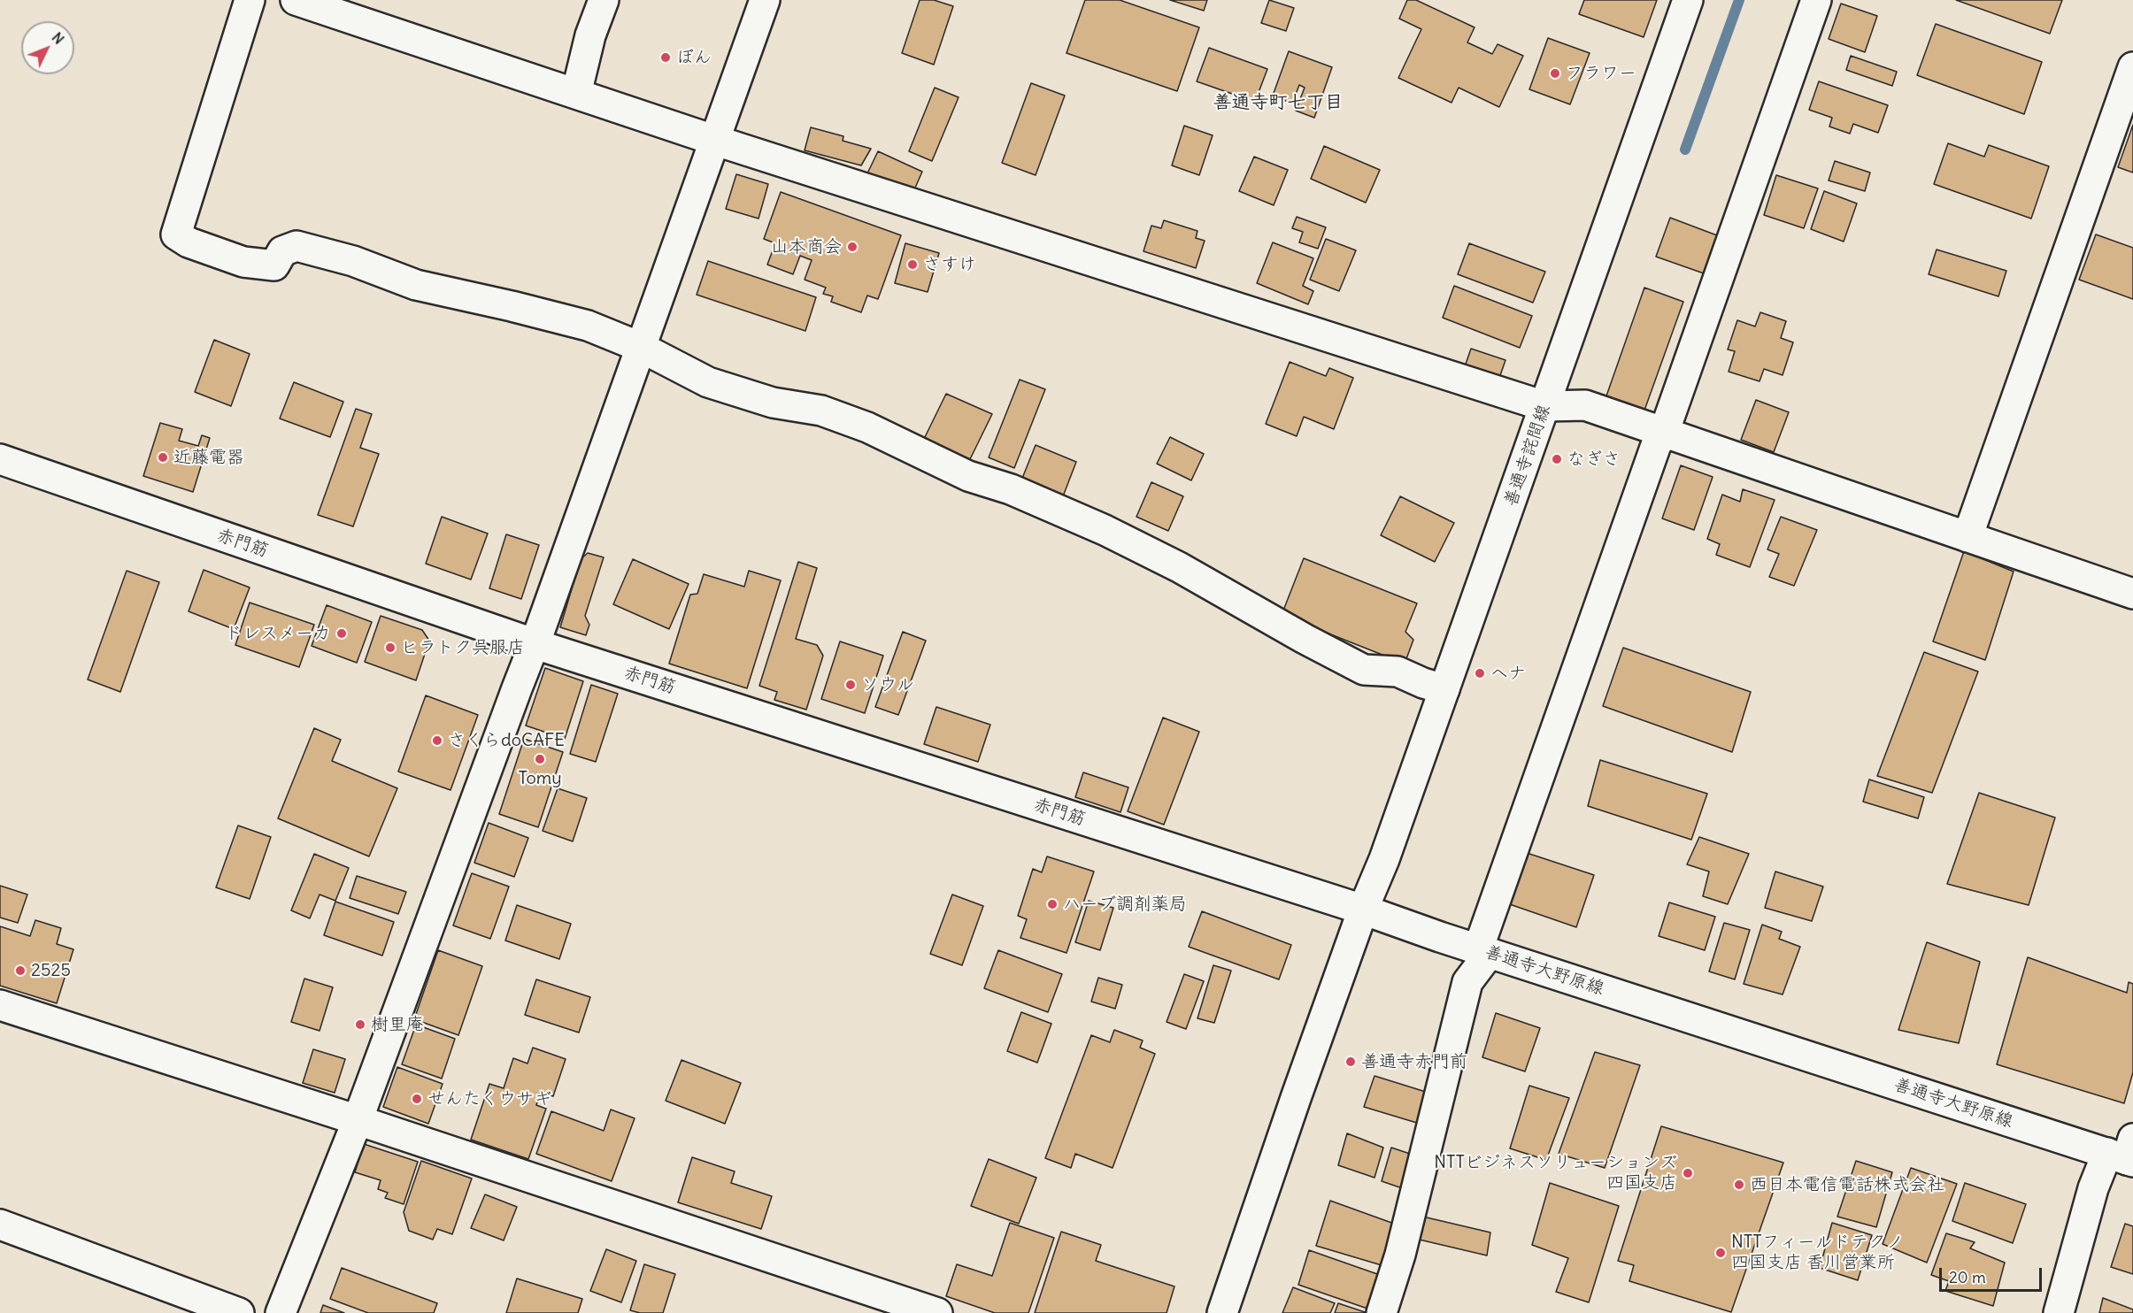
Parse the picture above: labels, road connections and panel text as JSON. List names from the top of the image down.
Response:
{
  "streets": {
    "street": ["善通寺詫間線", "赤門筋", "善通寺大野原線"]
  },
  "crossings": [
    ["善通寺詫間線", "赤門筋"],
    ["善通寺詫間線", "善通寺大野原線"],
    ["赤門筋", "善通寺大野原線"]
  ],
  "districts": ["善通寺町七丁目"],
  "places": [
    "ぼん",
    "フラワー",
    "山本商会",
    "さすけ",
    "近藤電器",
    "なぎさ",
    "ドレスメーカ",
    "ヒラトク呉服店",
    "ヘナ",
    "ソウル",
    "さくらdoCAFE",
    "Tomy",
    "ハーブ調剤薬局",
    "2525",
    "樹里庵",
    "善通寺赤門前",
    "せんたくウサギ",
    "NTTビジネスソリューションズ 四国支店",
    "西日本電信電話株式会社",
    "NTTフィールドテクノ 四国支店 香川営業所"
  ],
  "scale_bar": "20 m",
  "north": "top right"
}
